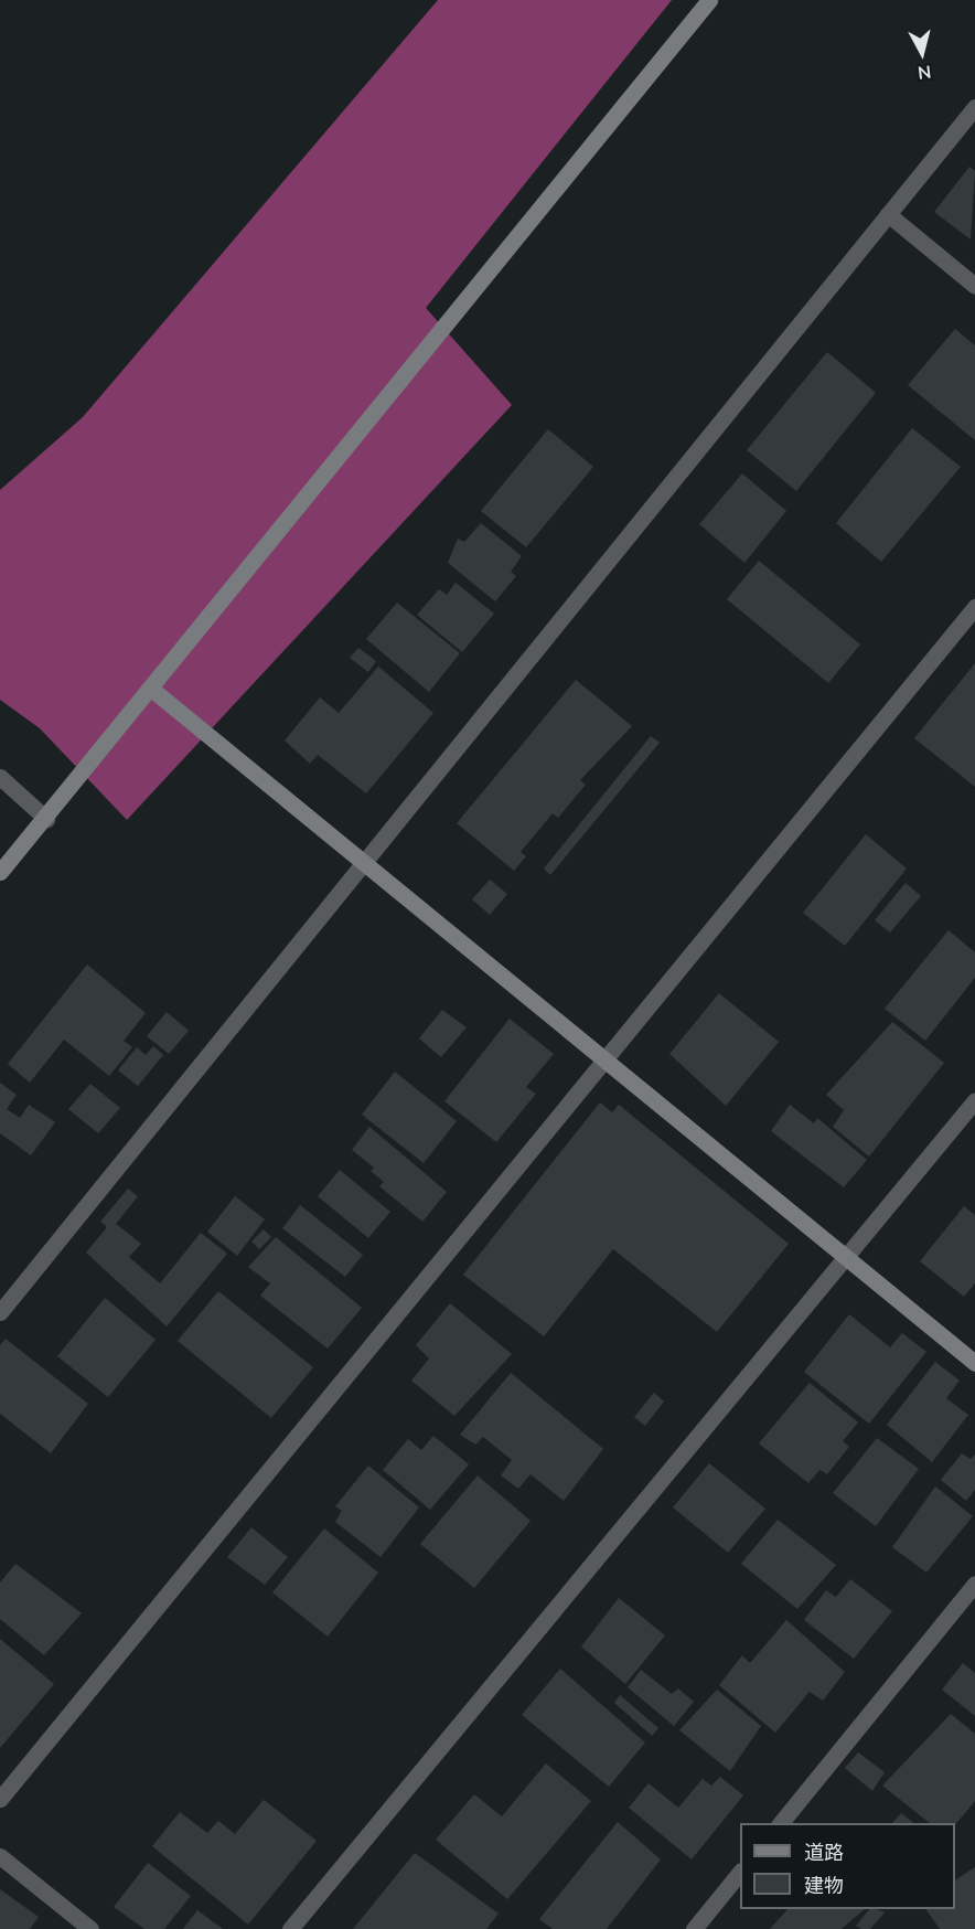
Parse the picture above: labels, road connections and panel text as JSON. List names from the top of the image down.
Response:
{
  "legend": ["道路", "建物"],
  "north": "bottom"
}
